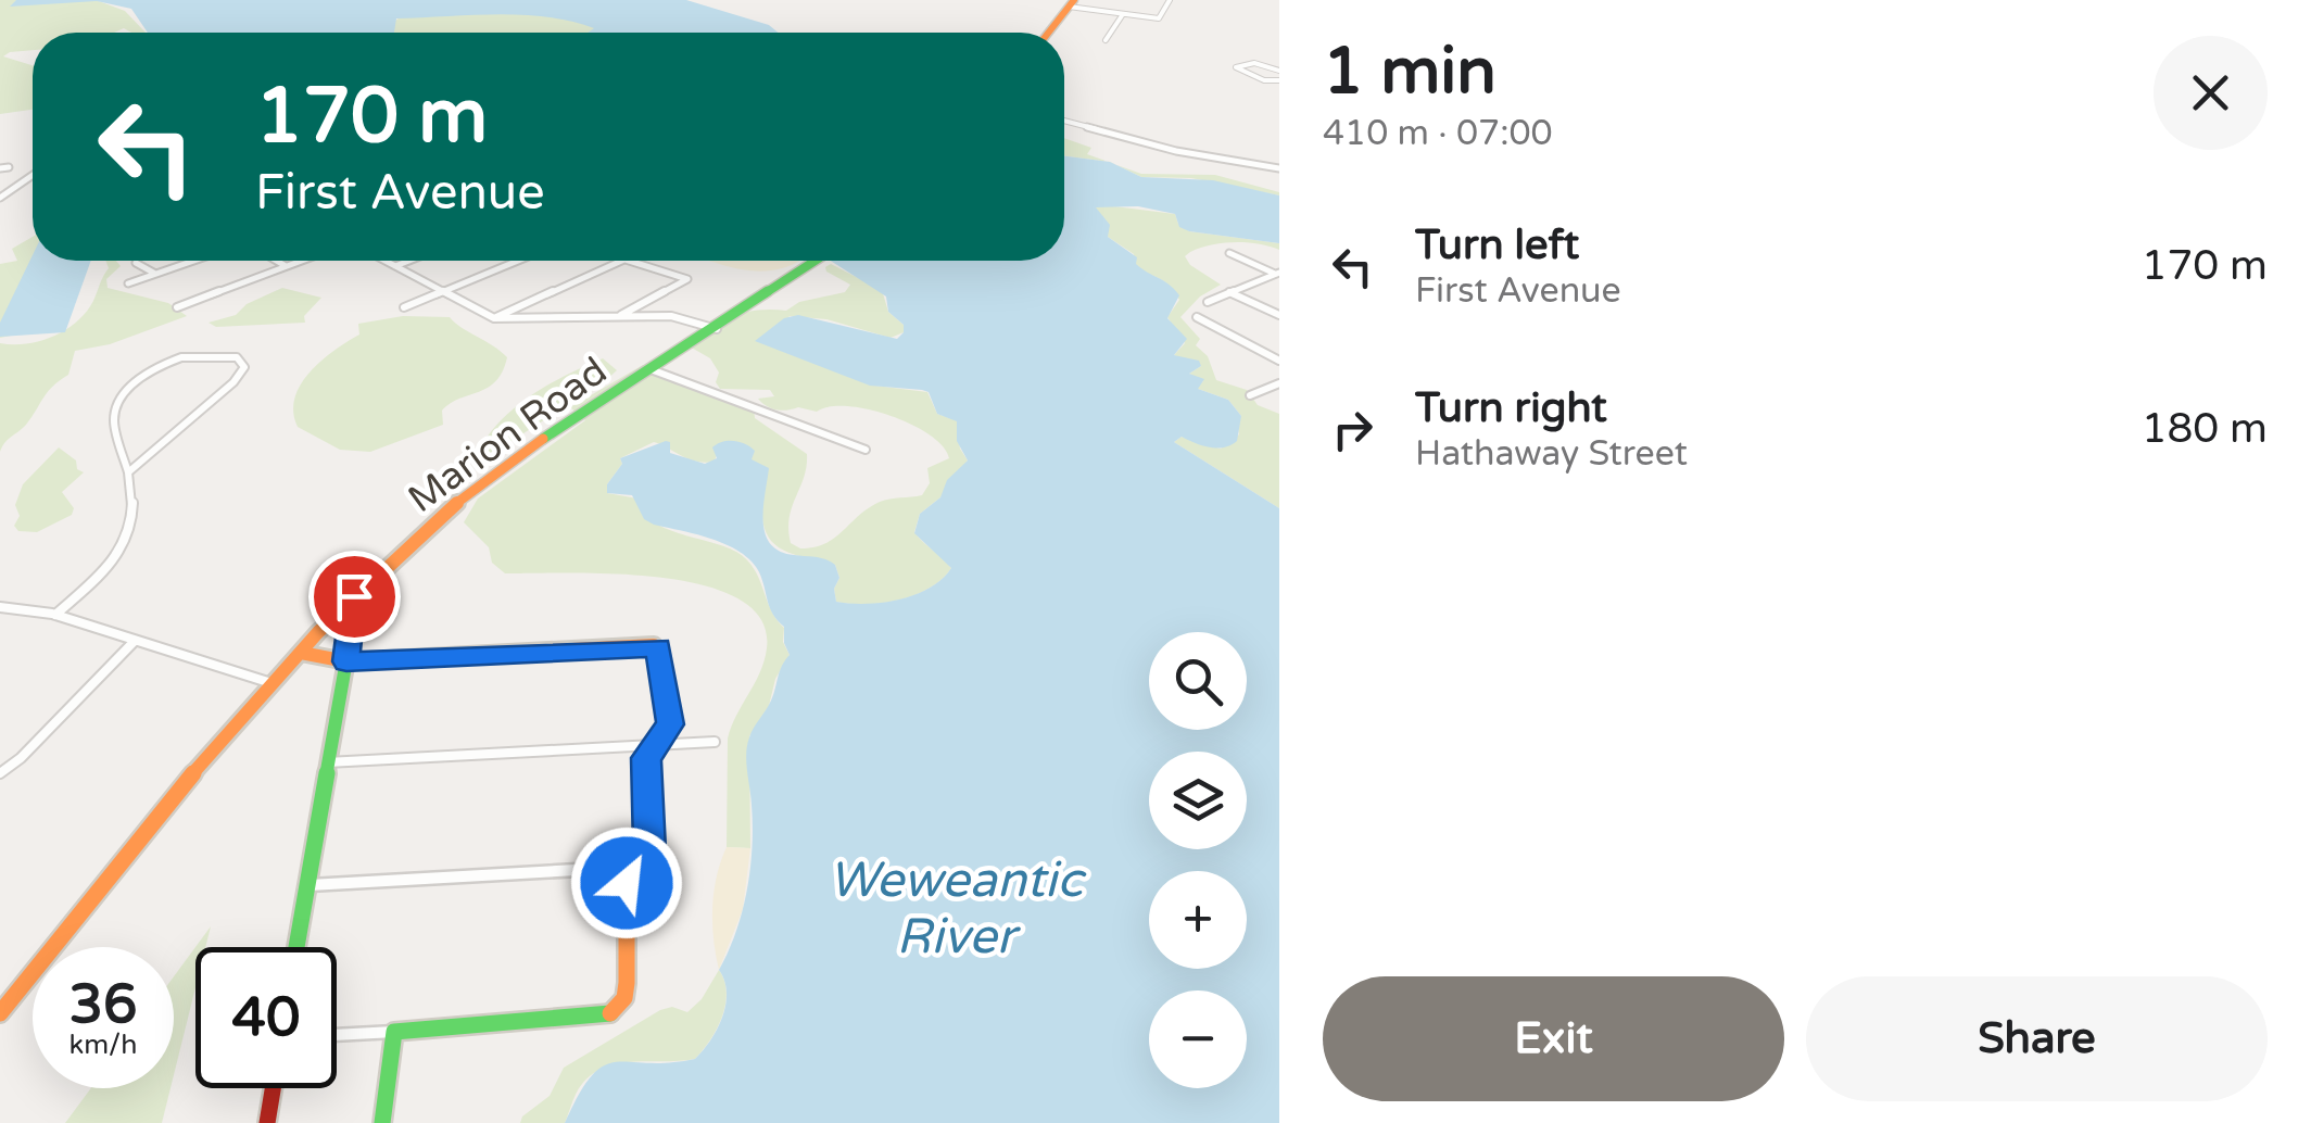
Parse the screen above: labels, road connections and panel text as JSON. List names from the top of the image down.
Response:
{
  "streets": {
    "main road": ["Marion Road"]
  },
  "water": ["Weweantic River"],
  "page": {
    "heading": ["1 min", "410 m · 07:00"],
    "turn": ["170 m", "First Avenue"],
    "list": [
      {
        "name": "Turn left",
        "note": "First Avenue",
        "value": "170 m"
      },
      {
        "name": "Turn right",
        "note": "Hathaway Street",
        "value": "180 m"
      }
    ],
    "map_buttons": ["+", "−"],
    "speed": "36 km/h",
    "limit": "40",
    "buttons": ["Exit", "Share"]
  }
}
